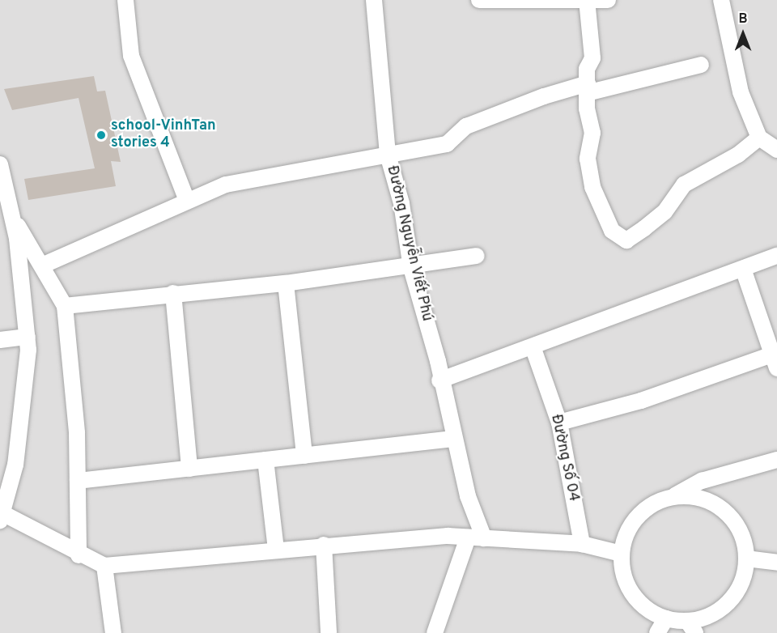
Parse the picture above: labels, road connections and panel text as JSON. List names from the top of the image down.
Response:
{
  "streets": {
    "street": ["Đường Nguyễn Viết Phú", "Đường Số 04"]
  },
  "places": ["school-VinhTan stories 4"],
  "north": "top"
}
